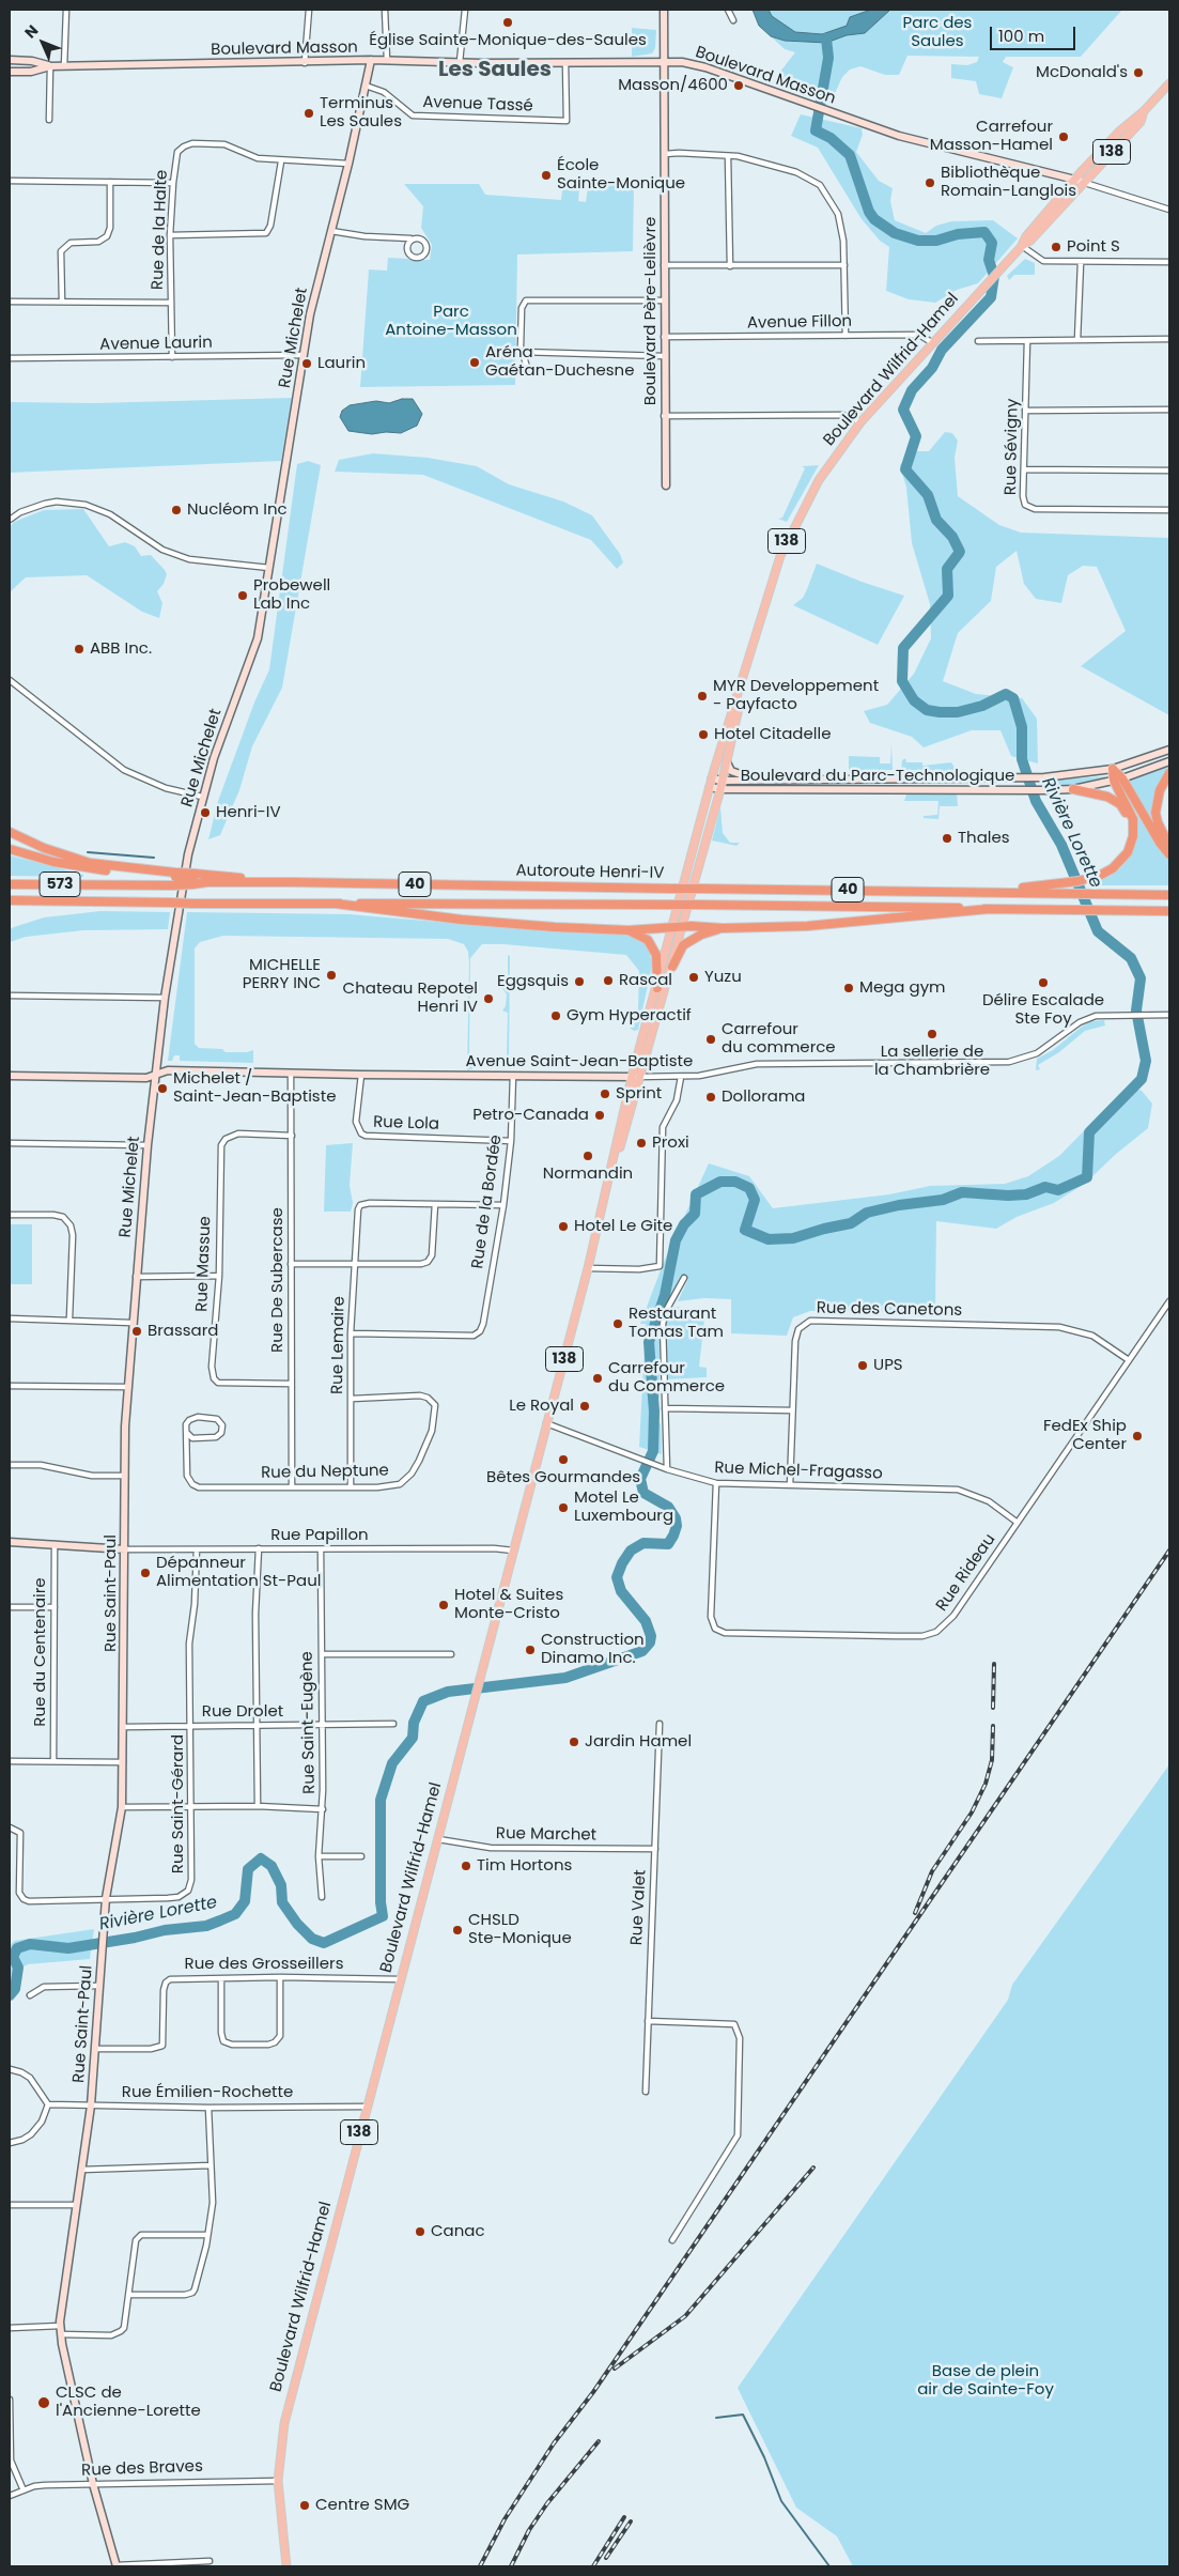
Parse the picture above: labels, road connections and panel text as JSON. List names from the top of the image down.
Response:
{
  "streets": {
    "highway": ["Autoroute Henri-IV", "573", "40"],
    "main road": ["138", "Boulevard Wilfrid-Hamel"],
    "street": [
      "Boulevard Masson",
      "Avenue Tassé",
      "Rue de la Halte",
      "Boulevard Père-Lelièvre",
      "Avenue Fillon",
      "Rue Michelet",
      "Avenue Laurin",
      "Rue Sévigny",
      "Boulevard du Parc-Technologique",
      "Avenue Saint-Jean-Baptiste",
      "Rue Lola",
      "Rue de la Bordée",
      "Rue Massue",
      "Rue De Subercase",
      "Rue des Canetons",
      "Rue Lemaire",
      "Rue Michel-Fragasso",
      "Rue du Neptune",
      "Rue Papillon",
      "Rue Rideau",
      "Rue Saint-Paul",
      "Rue du Centenaire",
      "Rue Drolet",
      "Rue Saint-Eugène",
      "Rue Saint-Gérard",
      "Rue Marchet",
      "Rue Valet",
      "Rue des Grosseillers",
      "Rue Émilien-Rochette",
      "Rue des Braves"
    ]
  },
  "crossings": [
    ["Boulevard Masson", "Avenue Tassé"],
    ["Boulevard Masson", "Boulevard Père-Lelièvre"],
    ["Boulevard Masson", "Rue Michelet"],
    ["Boulevard Masson", "Boulevard Wilfrid-Hamel"],
    ["Avenue Tassé", "Rue Michelet"],
    ["Rue de la Halte", "Rue Michelet"],
    ["Rue de la Halte", "Avenue Laurin"],
    ["Boulevard Père-Lelièvre", "Avenue Fillon"],
    ["Avenue Fillon", "Boulevard Wilfrid-Hamel"],
    ["Rue Michelet", "Avenue Laurin"],
    ["Rue Michelet", "Avenue Saint-Jean-Baptiste"],
    ["Rue Michelet", "Rue Saint-Paul"],
    ["Boulevard Wilfrid-Hamel", "Boulevard du Parc-Technologique"],
    ["Boulevard Wilfrid-Hamel", "Avenue Saint-Jean-Baptiste"],
    ["Boulevard Wilfrid-Hamel", "Rue Michel-Fragasso"],
    ["Boulevard Wilfrid-Hamel", "Rue Papillon"],
    ["Boulevard Wilfrid-Hamel", "Rue Marchet"],
    ["Boulevard Wilfrid-Hamel", "Rue des Grosseillers"],
    ["Boulevard Wilfrid-Hamel", "Rue Émilien-Rochette"],
    ["Boulevard Wilfrid-Hamel", "Rue des Braves"],
    ["Autoroute Henri-IV", "573"],
    ["Avenue Saint-Jean-Baptiste", "Rue Lola"],
    ["Avenue Saint-Jean-Baptiste", "Rue de la Bordée"],
    ["Avenue Saint-Jean-Baptiste", "Rue De Subercase"],
    ["Rue Lola", "Rue de la Bordée"],
    ["Rue de la Bordée", "Rue Lemaire"],
    ["Rue Massue", "Rue De Subercase"],
    ["Rue De Subercase", "Rue du Neptune"],
    ["Rue des Canetons", "Rue Michel-Fragasso"],
    ["Rue des Canetons", "Rue Rideau"],
    ["Rue Lemaire", "Rue du Neptune"],
    ["Rue Michel-Fragasso", "Rue Rideau"],
    ["Rue Papillon", "Rue Saint-Paul"],
    ["Rue Papillon", "Rue Saint-Eugène"],
    ["Rue Papillon", "Rue Saint-Gérard"],
    ["Rue Saint-Paul", "Rue Drolet"],
    ["Rue Saint-Paul", "Rue Saint-Gérard"],
    ["Rue Saint-Paul", "Rue des Grosseillers"],
    ["Rue Saint-Paul", "Rue Émilien-Rochette"],
    ["Rue Saint-Paul", "Rue des Braves"],
    ["Rue Drolet", "Rue Saint-Eugène"],
    ["Rue Drolet", "Rue Saint-Gérard"],
    ["Rue Marchet", "Rue Valet"]
  ],
  "districts": ["Les Saules"],
  "water": ["Rivière Lorette"],
  "parks": ["Parc des Saules", "Parc Antoine-Masson", "Base de plein air de Sainte-Foy"],
  "places": [
    "Église Sainte-Monique-des-Saules",
    "McDonald's",
    "Masson/4600",
    "Terminus Les Saules",
    "Carrefour Masson-Hamel",
    "École Sainte-Monique",
    "Bibliothèque Romain-Langlois",
    "Point S",
    "Aréna Gaétan-Duchesne",
    "Laurin",
    "Nucléom Inc",
    "Probewell Lab Inc",
    "ABB Inc.",
    "MYR Developpement - Payfacto",
    "Hotel Citadelle",
    "Henri-IV",
    "Thales",
    "MICHELLE PERRY INC",
    "Yuzu",
    "Rascal",
    "Eggsquis",
    "Délire Escalade Ste Foy",
    "Mega gym",
    "Chateau Repotel Henri IV",
    "Gym Hyperactif",
    "La sellerie de la Chambrière",
    "Carrefour du commerce",
    "Michelet / Saint-Jean-Baptiste",
    "Sprint",
    "Dollorama",
    "Petro-Canada",
    "Proxi",
    "Normandin",
    "Hotel Le Gite",
    "Restaurant Tomas Tam",
    "Brassard",
    "UPS",
    "Carrefour du Commerce",
    "Le Royal",
    "FedEx Ship Center",
    "Bêtes Gourmandes",
    "Motel Le Luxembourg",
    "Dépanneur Alimentation St-Paul",
    "Hotel & Suites Monte-Cristo",
    "Construction Dinamo Inc.",
    "Jardin Hamel",
    "Tim Hortons",
    "CHSLD Ste-Monique",
    "Canac",
    "CLSC de l'Ancienne-Lorette",
    "Centre SMG"
  ],
  "scale_bar": "100 m",
  "north": "top left"
}
